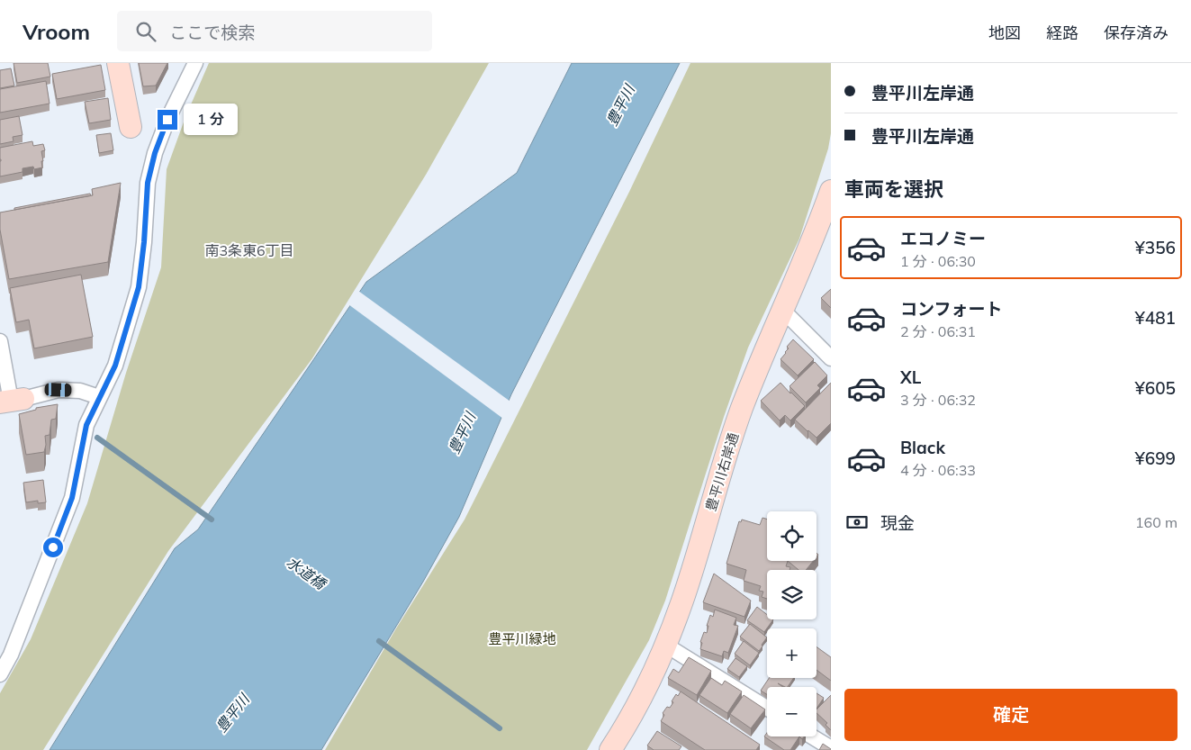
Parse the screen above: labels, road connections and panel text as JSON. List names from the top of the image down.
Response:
{
  "streets": {
    "street": ["豊平川右岸通"]
  },
  "districts": ["南3条東6丁目"],
  "water": ["豊平川", "水道橋"],
  "parks": ["豊平川緑地"],
  "page": {
    "header": "Vroom",
    "search": "ここで検索",
    "nav": ["地図", "経路", "保存済み"],
    "banner": ["豊平川左岸通", "豊平川左岸通"],
    "bubble": "1 分",
    "heading": "車両を選択",
    "list": [
      {
        "name": "エコノミー",
        "note": "1 分 · 06:30",
        "value": "¥356"
      },
      {
        "name": "コンフォート",
        "note": "2 分 · 06:31",
        "value": "¥481"
      },
      {
        "name": "XL",
        "note": "3 分 · 06:32",
        "value": "¥605"
      },
      {
        "name": "Black",
        "note": "4 分 · 06:33",
        "value": "¥699"
      }
    ],
    "pay": ["現金", "160 m"],
    "map_buttons": ["+", "−"],
    "buttons": "確定"
  }
}
